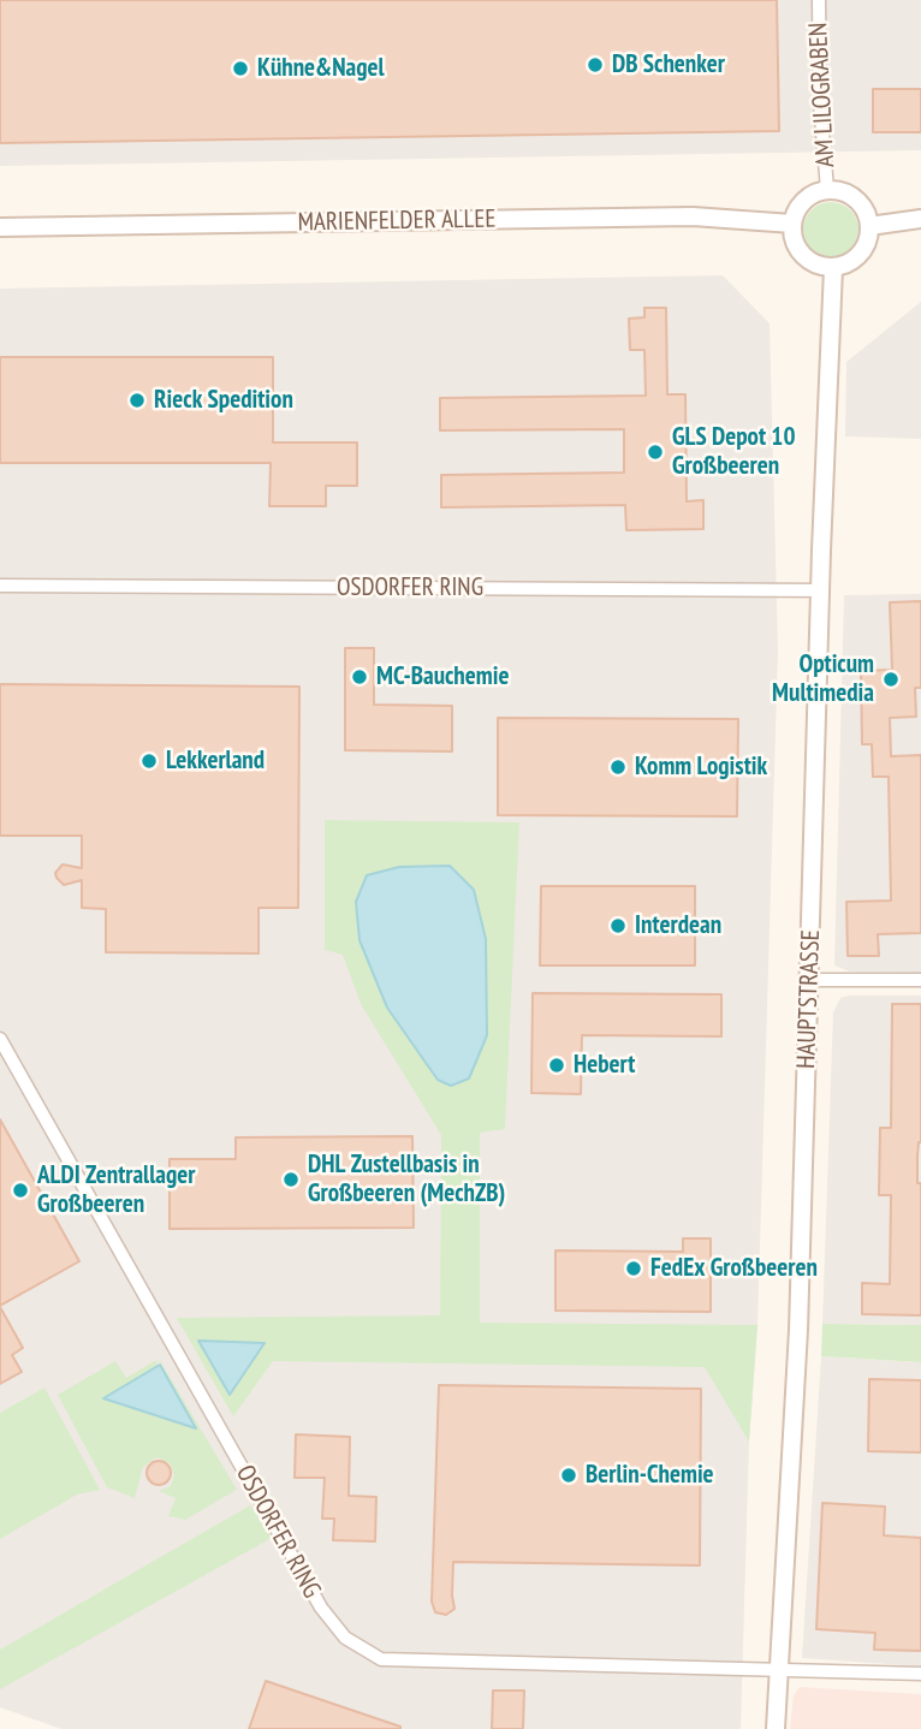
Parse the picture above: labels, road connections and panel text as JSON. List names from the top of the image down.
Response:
{
  "streets": {
    "street": [
      "AM LILOGRABEN",
      "MARIENFELDER ALLEE",
      "OSDORFER RING",
      "HAUPTSTRASSE"
    ]
  },
  "crossings": [
    ["AM LILOGRABEN", "MARIENFELDER ALLEE"],
    ["AM LILOGRABEN", "HAUPTSTRASSE"],
    ["MARIENFELDER ALLEE", "HAUPTSTRASSE"],
    ["OSDORFER RING", "HAUPTSTRASSE"]
  ],
  "places": [
    "DB Schenker",
    "Kühne&Nagel",
    "Rieck Spedition",
    "GLS Depot 10 Großbeeren",
    "MC-Bauchemie",
    "Opticum Multimedia",
    "Lekkerland",
    "Komm Logistik",
    "Interdean",
    "Hebert",
    "DHL Zustellbasis in Großbeeren (MechZB)",
    "ALDI Zentrallager Großbeeren",
    "FedEx Großbeeren",
    "Berlin-Chemie"
  ]
}
